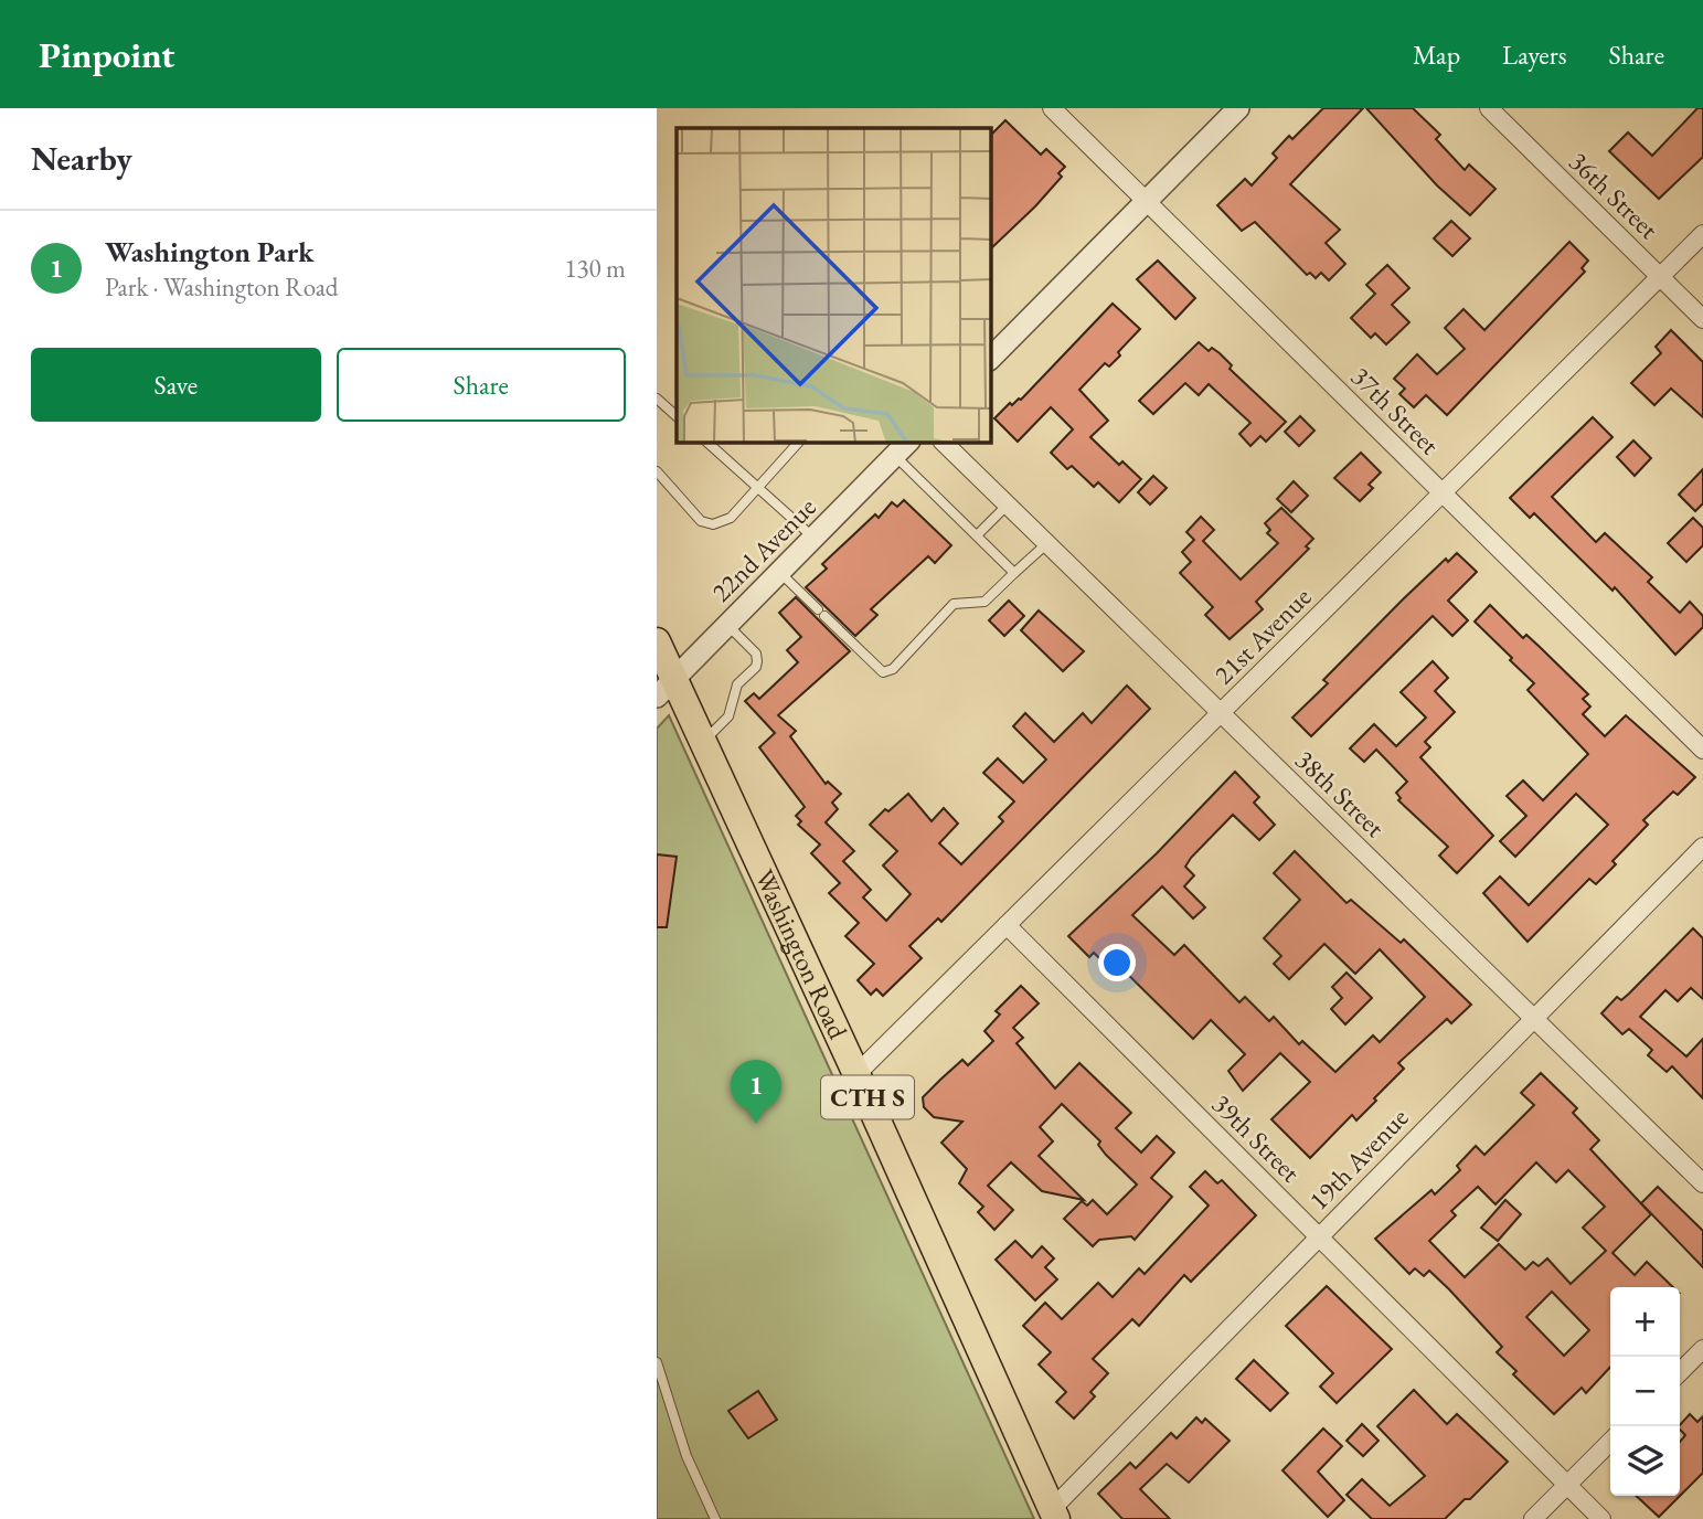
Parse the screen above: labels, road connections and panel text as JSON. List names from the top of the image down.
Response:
{
  "streets": {
    "main road": ["Washington Road", "CTH S"],
    "street": [
      "36th Street",
      "37th Street",
      "22nd Avenue",
      "21st Avenue",
      "38th Street",
      "39th Street",
      "19th Avenue"
    ]
  },
  "crossings": [
    ["36th Street", "21st Avenue"],
    ["37th Street", "21st Avenue"],
    ["22nd Avenue", "Washington Road"],
    ["21st Avenue", "38th Street"],
    ["21st Avenue", "Washington Road"],
    ["21st Avenue", "39th Street"],
    ["38th Street", "19th Avenue"],
    ["Washington Road", "19th Avenue"],
    ["39th Street", "19th Avenue"]
  ],
  "page": {
    "header": "Pinpoint",
    "nav": ["Map", "Layers", "Share"],
    "heading": "Nearby",
    "list": [
      {
        "mark": "1",
        "name": "Washington Park",
        "note": "Park · Washington Road",
        "value": "130 m"
      }
    ],
    "buttons": ["Save", "Share"],
    "pins": "1",
    "map_buttons": ["+", "−"]
  }
}
